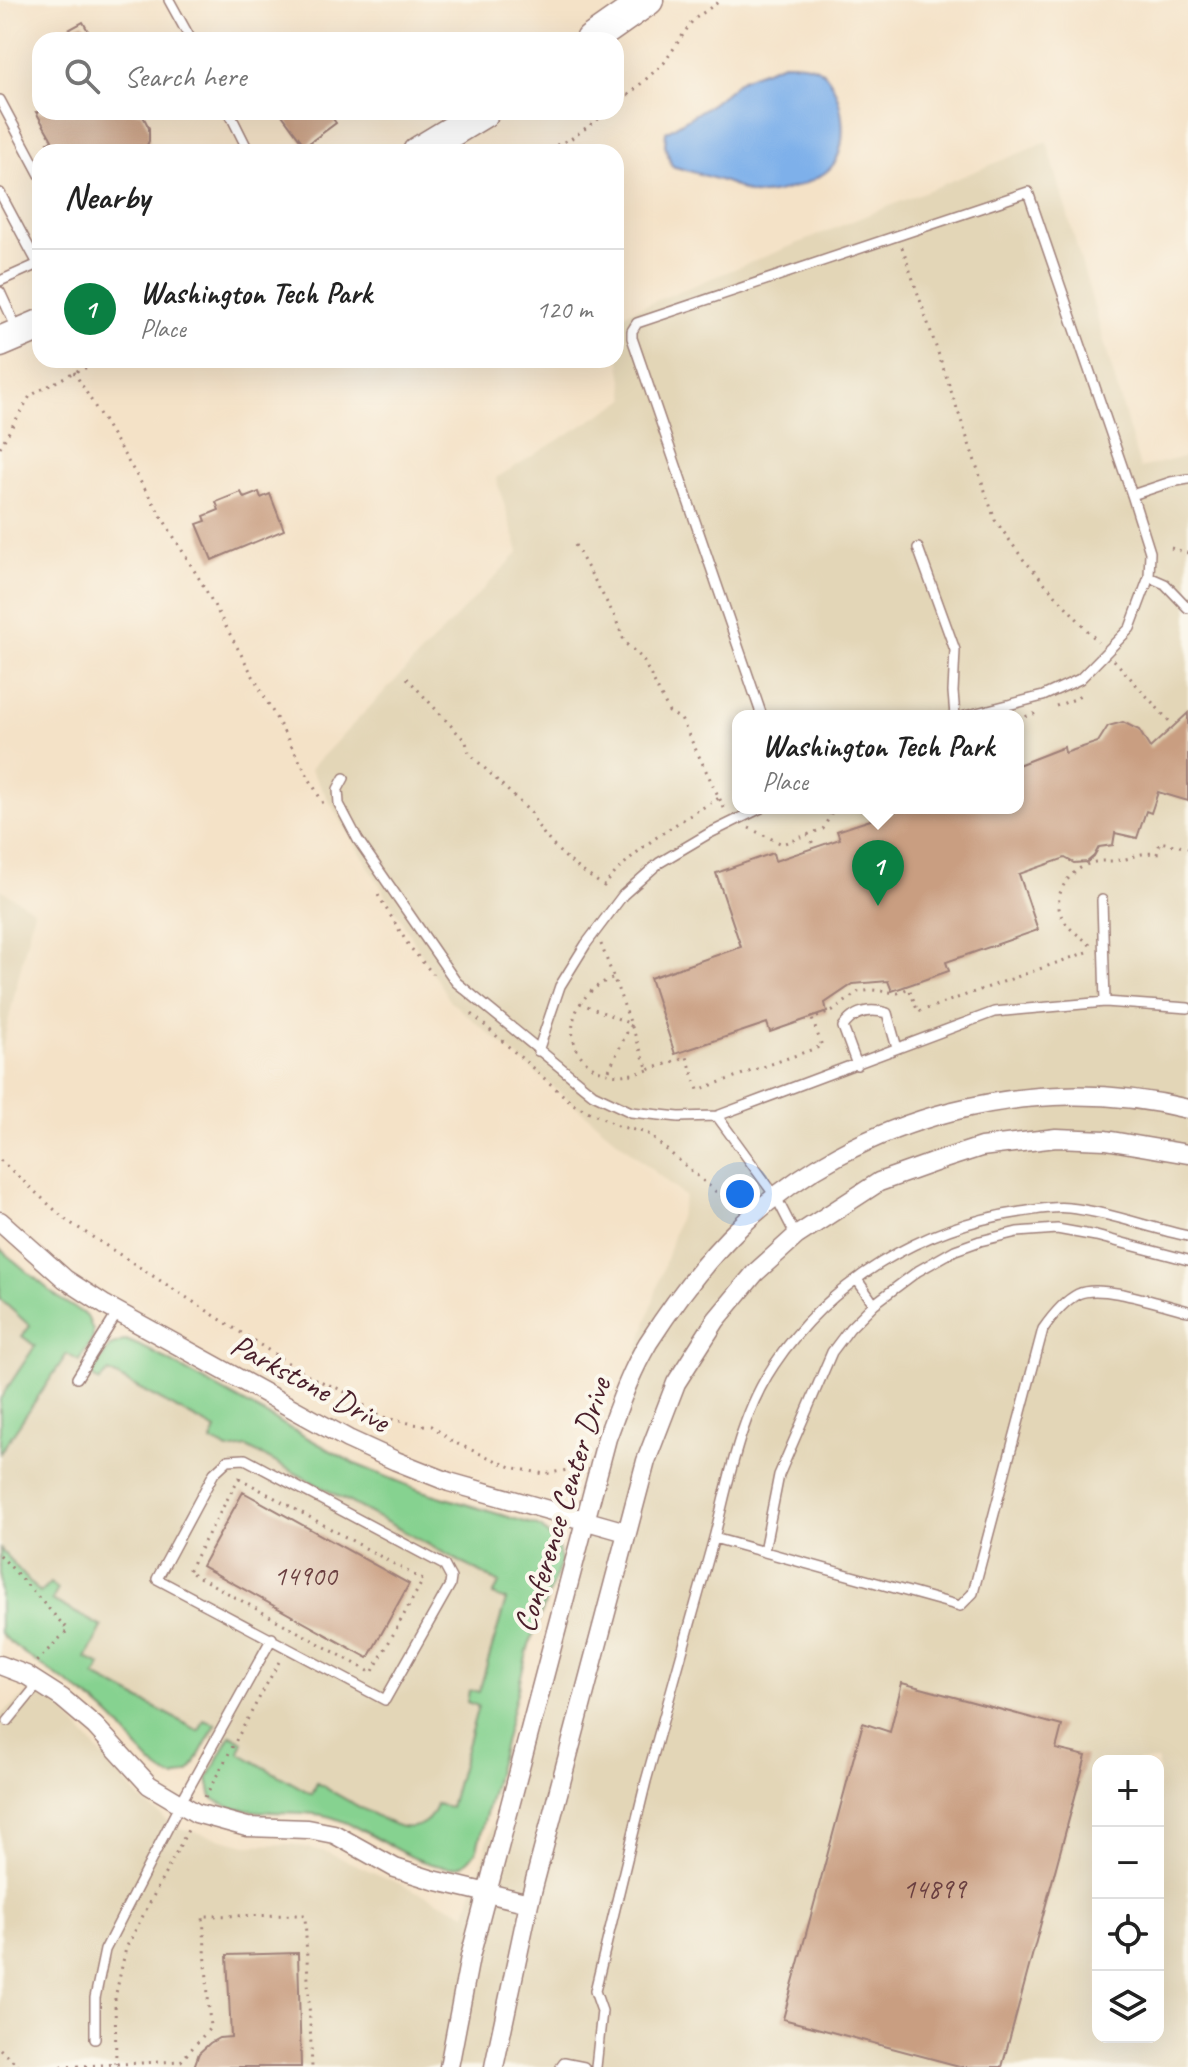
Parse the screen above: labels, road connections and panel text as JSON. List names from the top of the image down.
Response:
{
  "streets": {
    "street": ["Parkstone Drive", "Conference Center Drive"]
  },
  "crossings": [
    ["Parkstone Drive", "Conference Center Drive"]
  ],
  "house_numbers": ["14900", "14899"],
  "page": {
    "search": "Search here",
    "heading": "Nearby",
    "list": [
      {
        "mark": "1",
        "name": "Washington Tech Park",
        "note": "Place",
        "value": "120 m"
      }
    ],
    "popup": ["Washington Tech Park", "Place"],
    "pins": "1",
    "map_buttons": ["+", "−"]
  }
}
